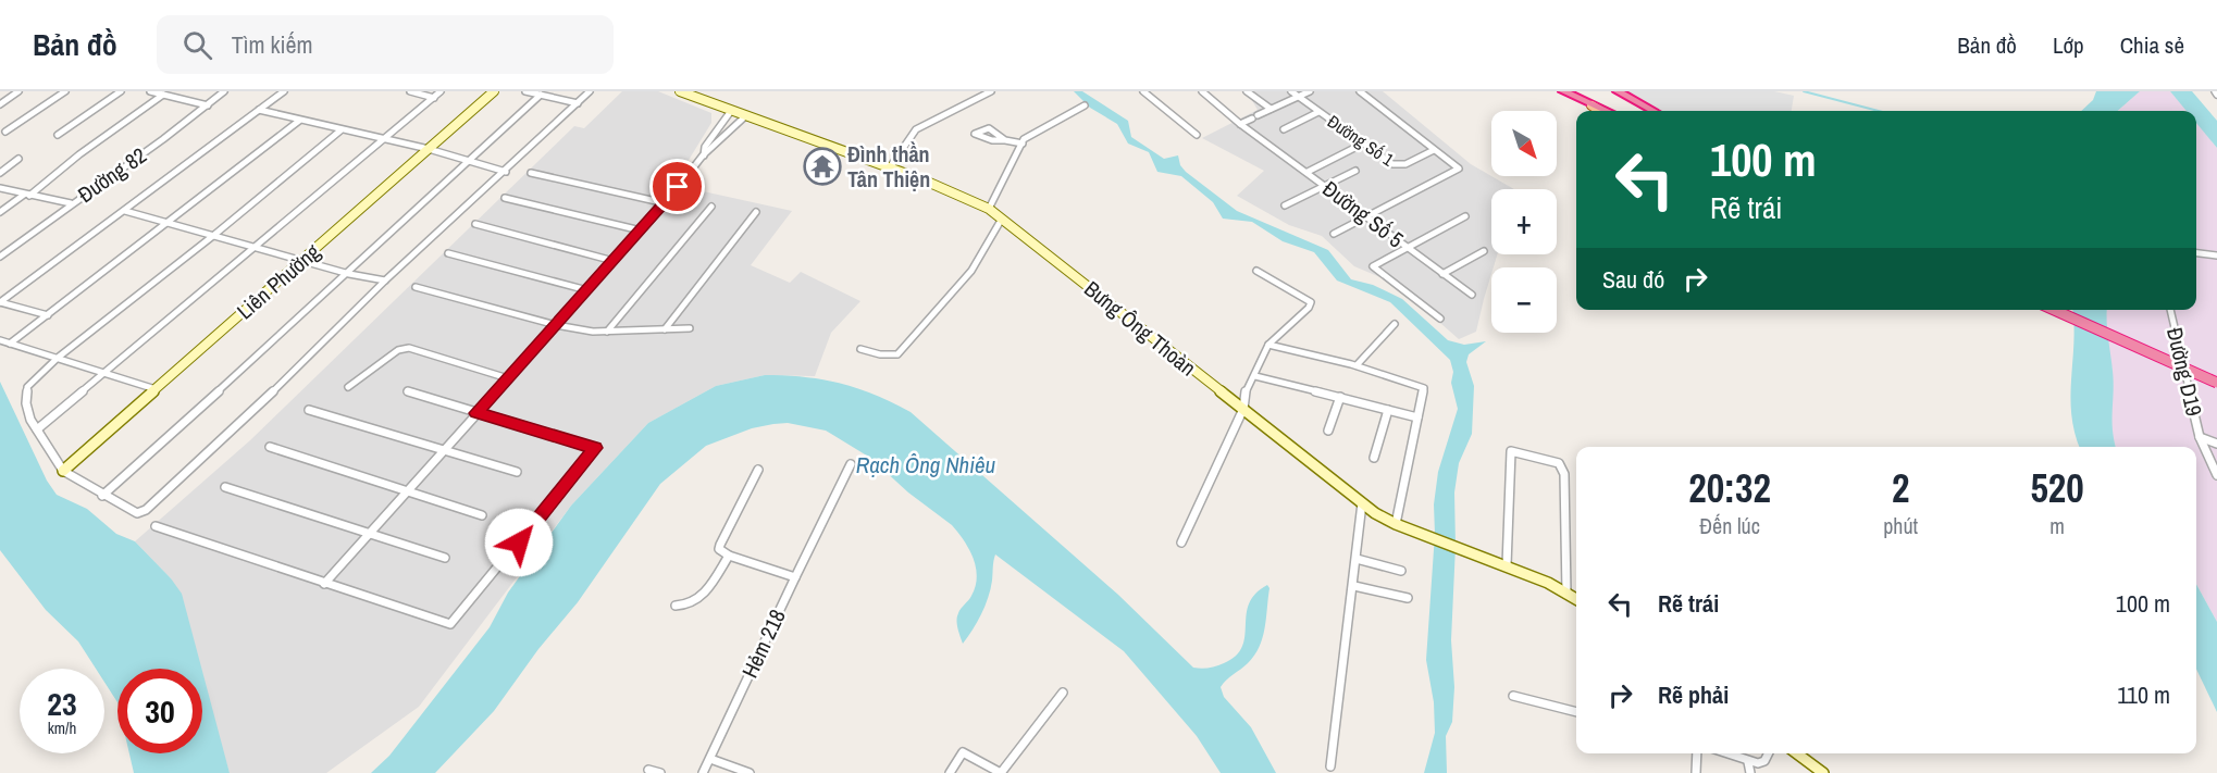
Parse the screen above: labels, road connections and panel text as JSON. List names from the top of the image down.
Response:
{
  "streets": {
    "street": [
      "Đường Số 1",
      "Đường 82",
      "Đường Số 5",
      "Liên Phường",
      "Bưng Ông Thoàn",
      "Đường D19",
      "Hẻm 218"
    ]
  },
  "water": ["Rạch Ông Nhiêu"],
  "places": {
    "temple": ["Đình thần Tân Thiện"]
  },
  "north": "bottom right",
  "page": {
    "header": "Bản đồ",
    "search": "Tìm kiếm",
    "nav": ["Bản đồ", "Lớp", "Chia sẻ"],
    "map_buttons": ["+", "−"],
    "turn": ["100 m", "Rẽ trái"],
    "then": "Sau đó",
    "eta": [
      "20:32",
      "Đến lúc",
      "2",
      "phút",
      "520",
      "m"
    ],
    "list": [
      {
        "name": "Rẽ trái",
        "value": "100 m"
      },
      {
        "name": "Rẽ phải",
        "value": "110 m"
      }
    ],
    "speed": "23 km/h",
    "limit": "30"
  }
}
